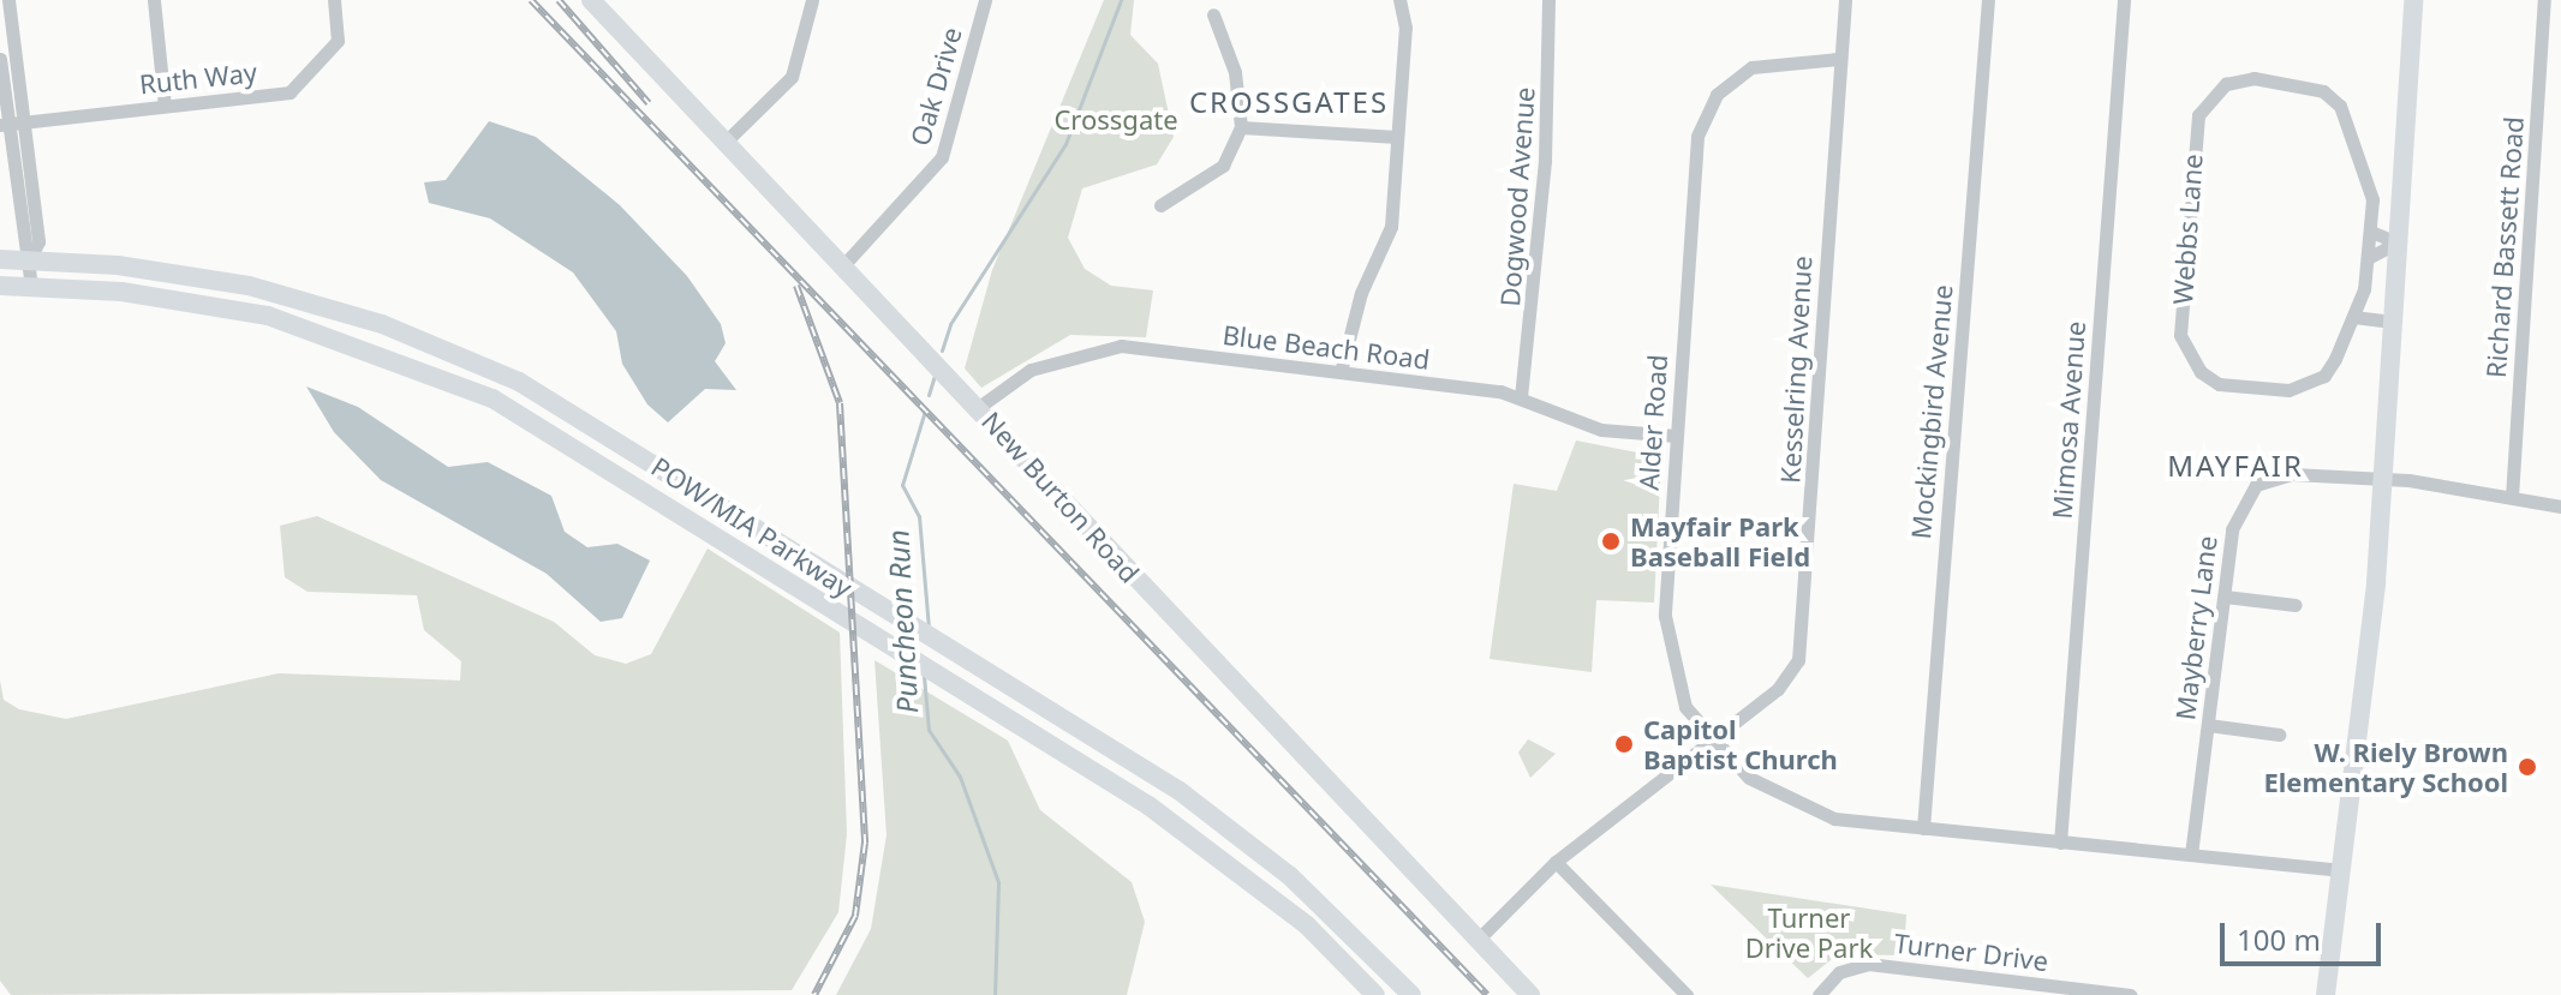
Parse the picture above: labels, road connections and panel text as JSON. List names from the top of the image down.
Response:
{
  "streets": {
    "main road": ["New Burton Road", "POW/MIA Parkway"],
    "street": [
      "Ruth Way",
      "Oak Drive",
      "Dogwood Avenue",
      "Webbs Lane",
      "Richard Bassett Road",
      "Blue Beach Road",
      "Kesselring Avenue",
      "Mockingbird Avenue",
      "Mimosa Avenue",
      "Alder Road",
      "Mayberry Lane",
      "Turner Drive"
    ]
  },
  "crossings": [
    ["Oak Drive", "New Burton Road"],
    ["Dogwood Avenue", "Blue Beach Road"],
    ["Richard Bassett Road", "Mayberry Lane"],
    ["Blue Beach Road", "Alder Road"],
    ["Blue Beach Road", "New Burton Road"],
    ["Kesselring Avenue", "Alder Road"],
    ["Kesselring Avenue", "New Burton Road"],
    ["Mockingbird Avenue", "Alder Road"],
    ["Mimosa Avenue", "Alder Road"],
    ["Alder Road", "Mayberry Lane"]
  ],
  "districts": ["CROSSGATES", "MAYFAIR"],
  "water": ["Puncheon Run"],
  "parks": ["Crossgate", "Turner Drive Park"],
  "places": ["Mayfair Park Baseball Field", "Capitol Baptist Church", "W. Riely Brown Elementary School"],
  "scale_bar": "100 m"
}
